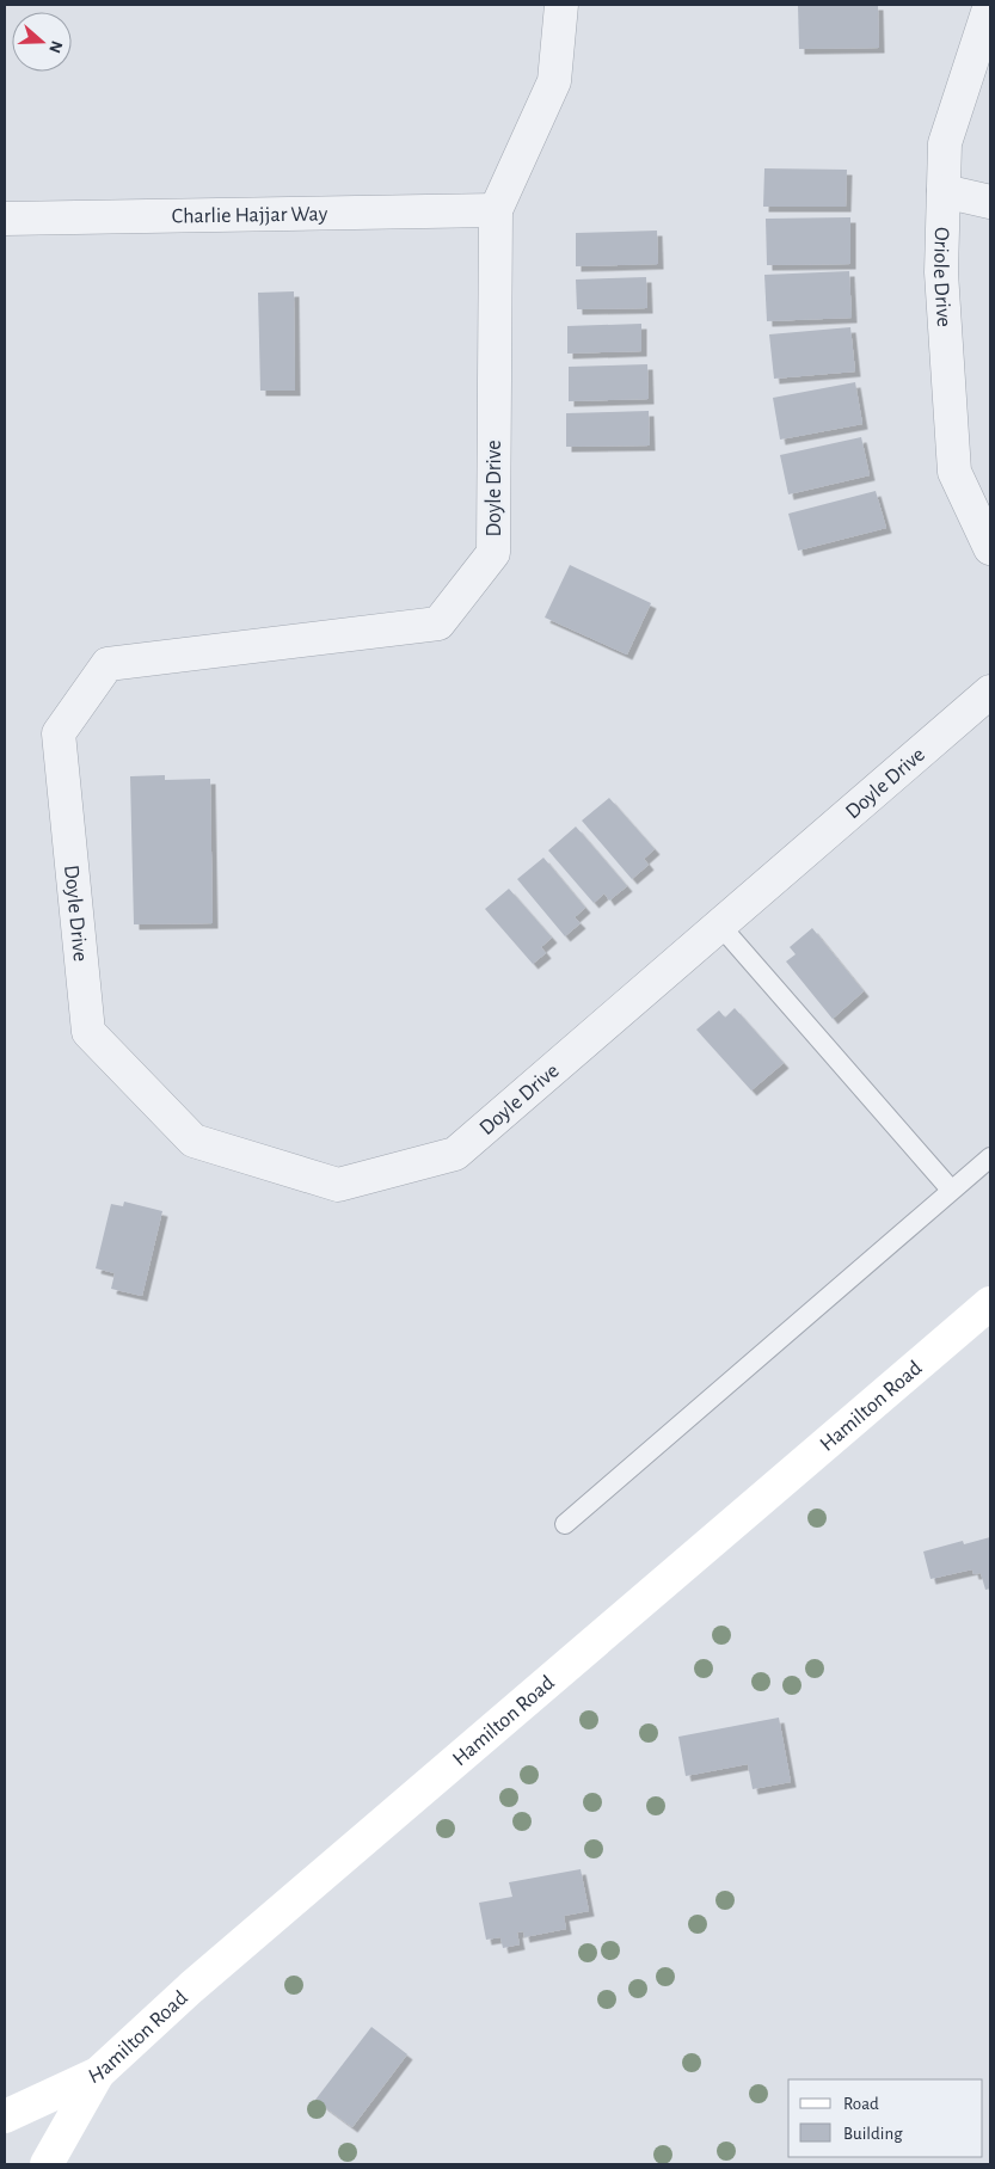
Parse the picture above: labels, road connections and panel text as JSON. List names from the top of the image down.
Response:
{
  "streets": {
    "main road": ["Hamilton Road"],
    "street": ["Charlie Hajjar Way", "Oriole Drive", "Doyle Drive"]
  },
  "crossings": [
    ["Charlie Hajjar Way", "Doyle Drive"]
  ],
  "legend": ["Road", "Building"],
  "north": "right"
}
